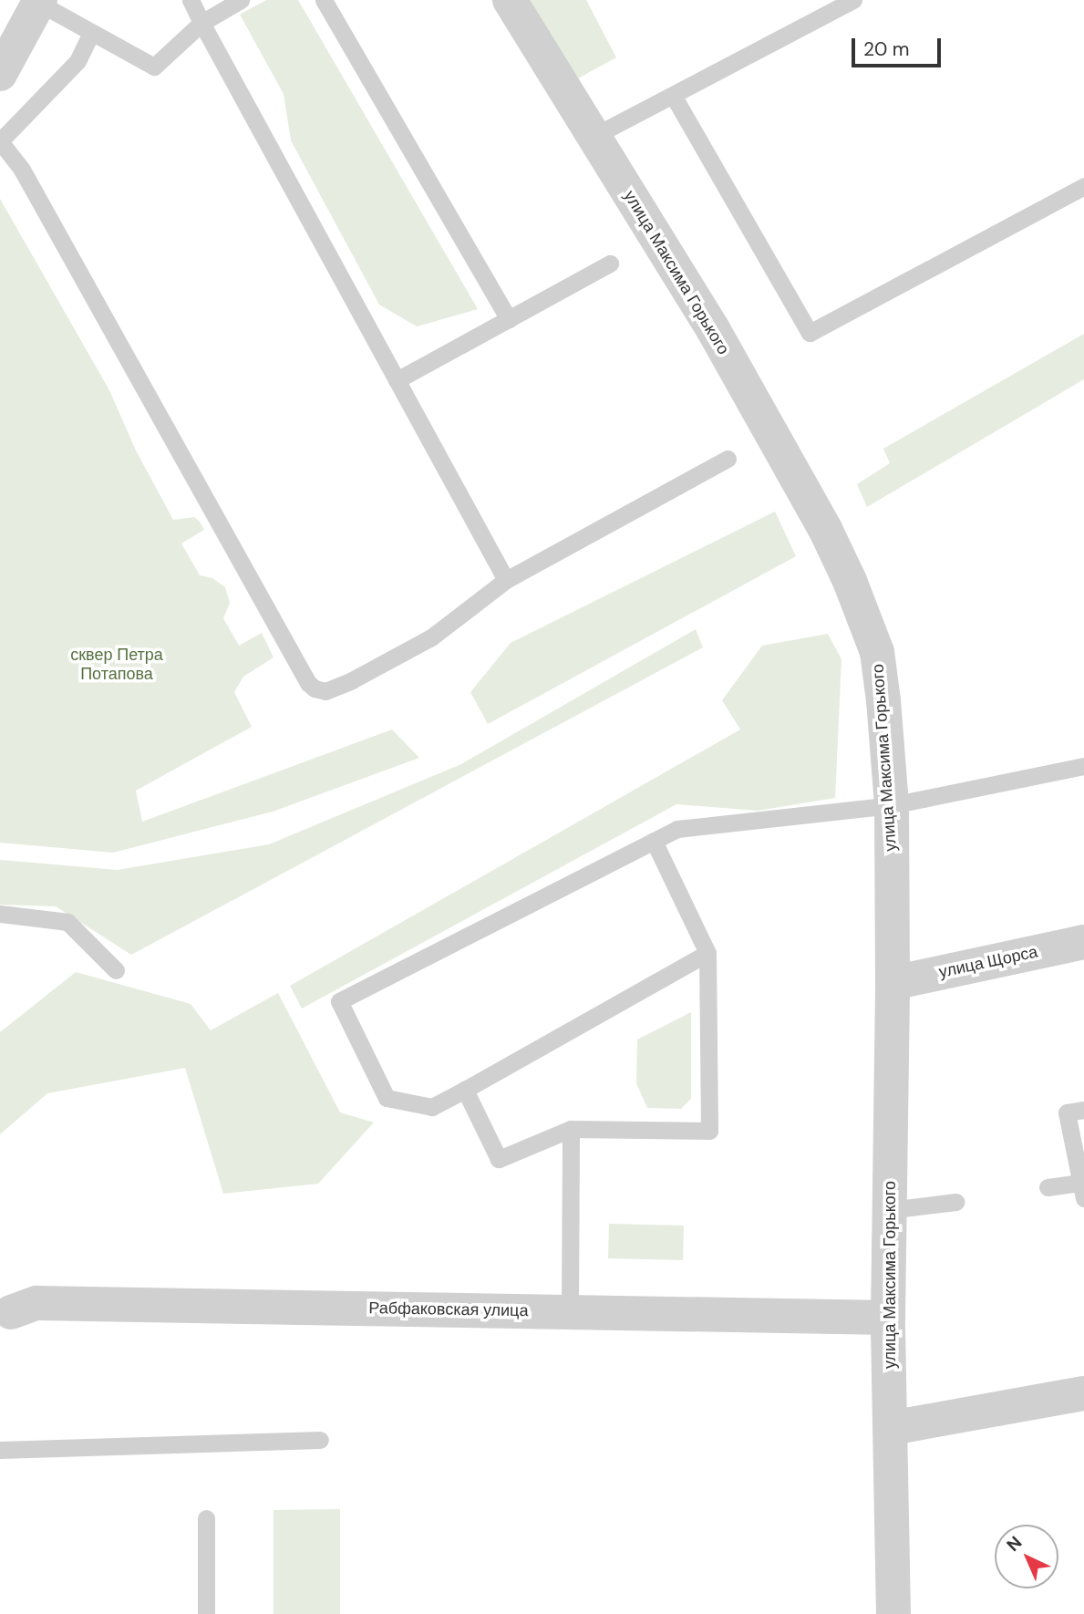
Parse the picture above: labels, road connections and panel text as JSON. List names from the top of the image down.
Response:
{
  "streets": {
    "street": ["улица Максима Горького", "улица Щорса", "Рабфаковская улица"]
  },
  "crossings": [
    ["улица Максима Горького", "улица Щорса"],
    ["улица Максима Горького", "Рабфаковская улица"]
  ],
  "parks": ["сквер Петра Потапова"],
  "scale_bar": "20 m",
  "north": "top left"
}
